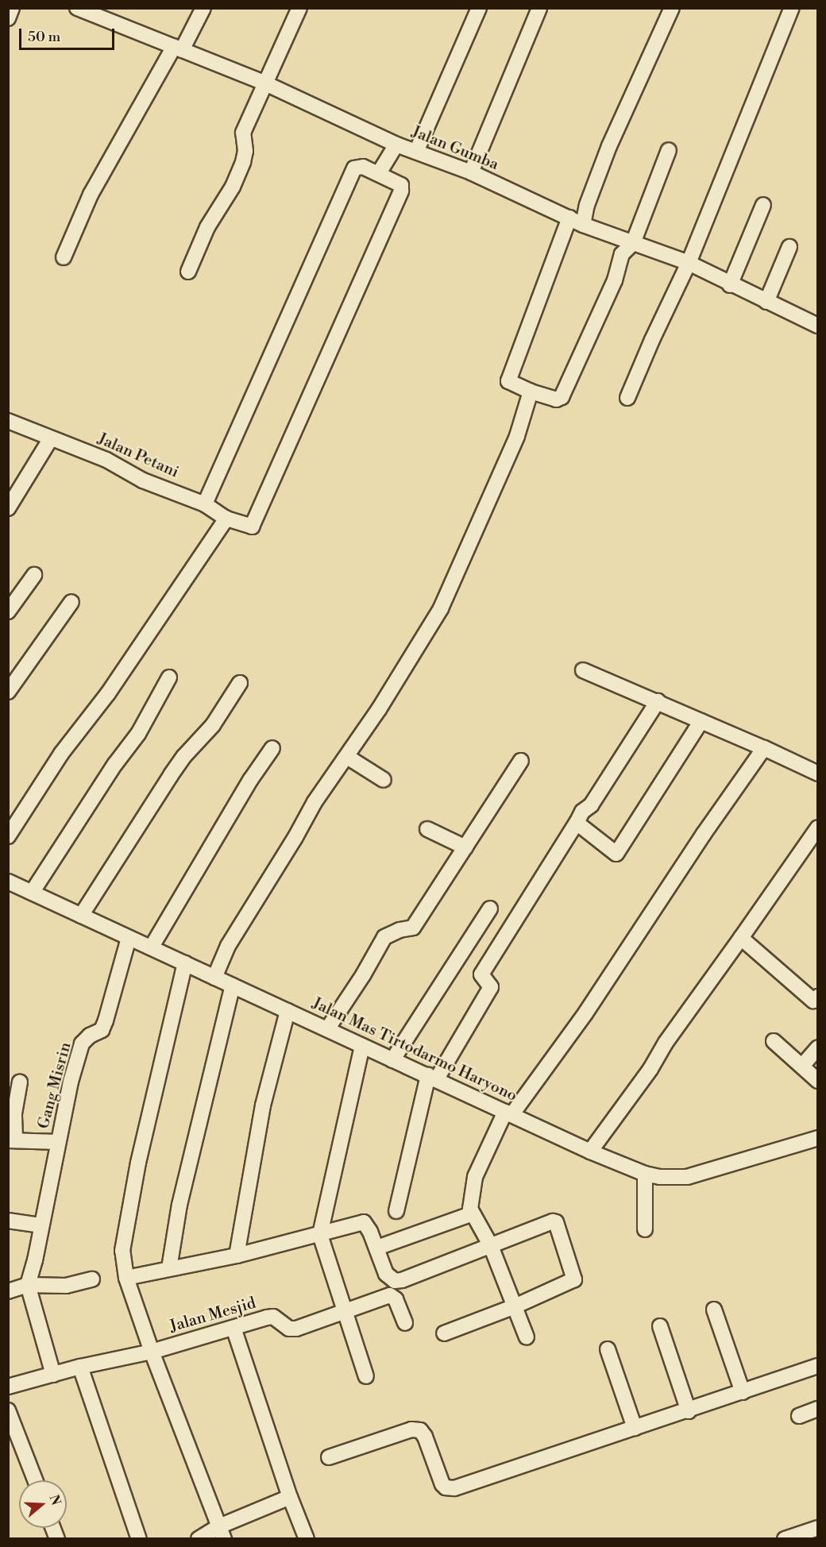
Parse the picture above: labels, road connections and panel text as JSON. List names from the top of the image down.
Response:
{
  "streets": {
    "street": [
      "Jalan Gumba",
      "Jalan Petani",
      "Jalan Mas Tirtodarmo Haryono",
      "Gang Misrin",
      "Jalan Mesjid"
    ]
  },
  "crossings": [
    ["Jalan Mas Tirtodarmo Haryono", "Gang Misrin"]
  ],
  "scale_bar": "50 m",
  "north": "right"
}
